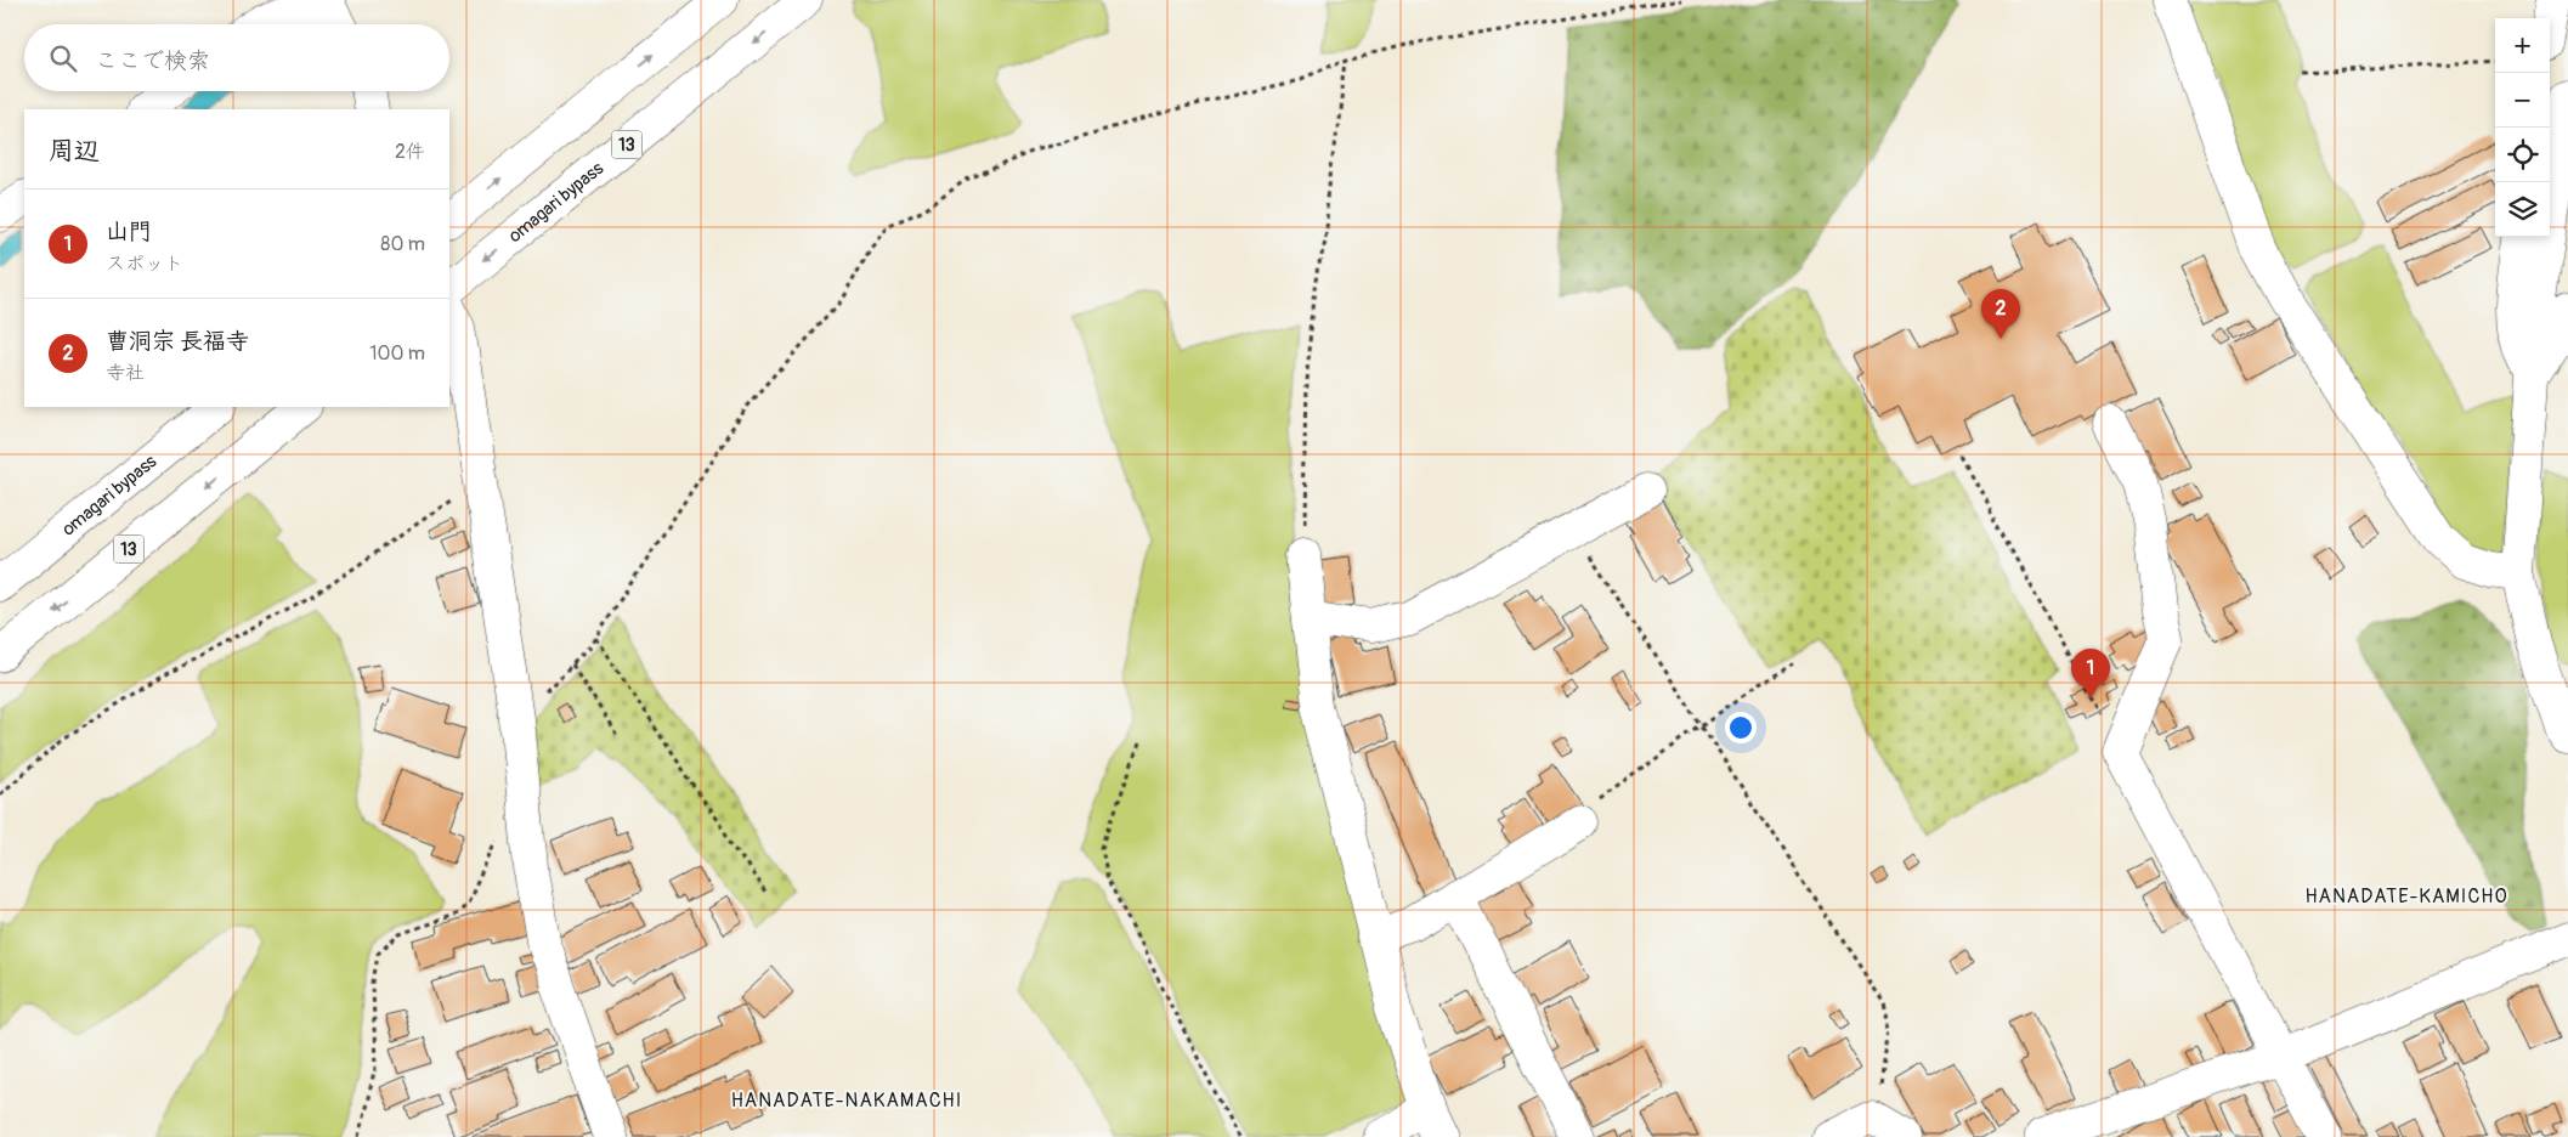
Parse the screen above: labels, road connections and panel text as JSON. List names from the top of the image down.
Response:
{
  "streets": {
    "main road": ["13", "omagari bypass"]
  },
  "districts": ["HANADATE-KAMICHO", "HANADATE-NAKAMACHI"],
  "page": {
    "map_buttons": ["+", "−"],
    "search": "ここで検索",
    "heading": ["周辺", "2件"],
    "list": [
      {
        "mark": "1",
        "name": "山門",
        "note": "スポット",
        "value": "80 m"
      },
      {
        "mark": "2",
        "name": "曹洞宗 長福寺",
        "note": "寺社",
        "value": "100 m"
      }
    ],
    "pins": ["2", "1"]
  }
}
